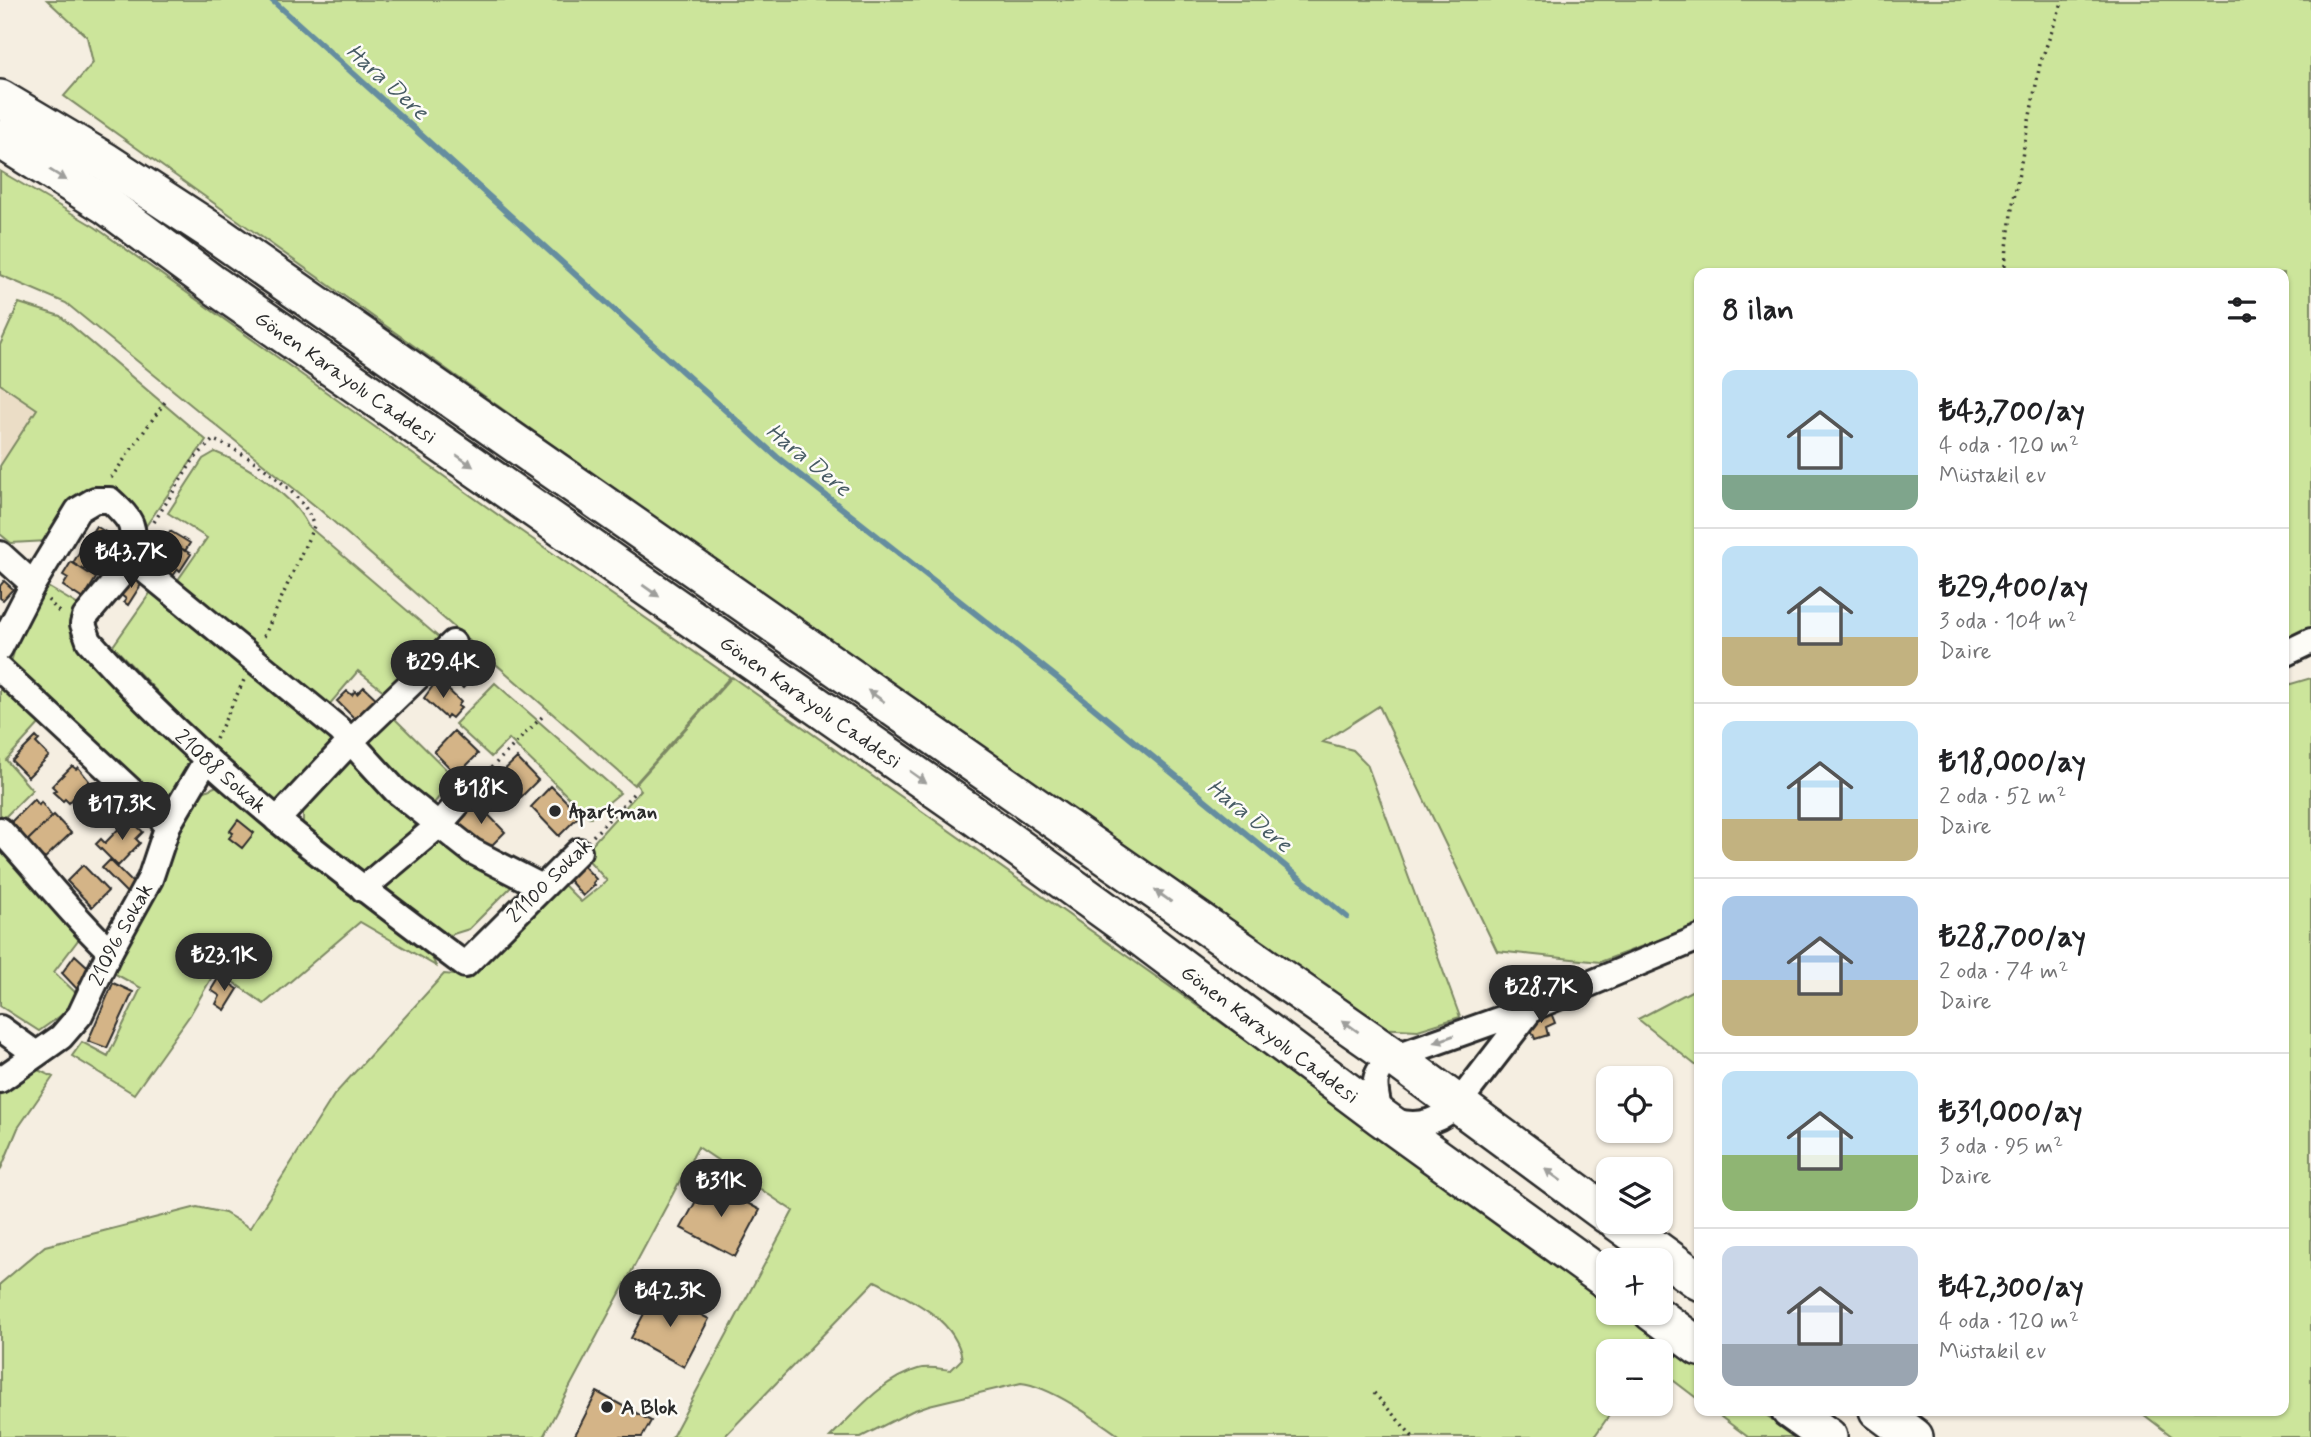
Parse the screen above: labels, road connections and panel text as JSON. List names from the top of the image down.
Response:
{
  "streets": {
    "highway": ["Gönen Karayolu Caddesi"],
    "street": ["21088 Sokak", "21100 Sokak", "21096 Sokak"]
  },
  "crossings": [
    ["21088 Sokak", "21100 Sokak"],
    ["21088 Sokak", "21096 Sokak"]
  ],
  "water": ["Hara Dere"],
  "places": ["Apartman", "A Blok"],
  "page": {
    "heading": "8 ilan",
    "list": [
      {
        "name": "₺43,700/ay",
        "note": "4 oda · 120 m² · Müstakil ev"
      },
      {
        "name": "₺29,400/ay",
        "note": "3 oda · 104 m² · Daire"
      },
      {
        "name": "₺18,000/ay",
        "note": "2 oda · 52 m² · Daire"
      },
      {
        "name": "₺28,700/ay",
        "note": "2 oda · 74 m² · Daire"
      },
      {
        "name": "₺31,000/ay",
        "note": "3 oda · 95 m² · Daire"
      },
      {
        "name": "₺42,300/ay",
        "note": "4 oda · 120 m² · Müstakil ev"
      }
    ],
    "price": [
      "₺43.7K",
      "₺29.4K",
      "₺18K",
      "₺17.3K",
      "₺23.1K",
      "₺28.7K",
      "₺31K",
      "₺42.3K"
    ],
    "map_buttons": ["+", "−"]
  }
}
